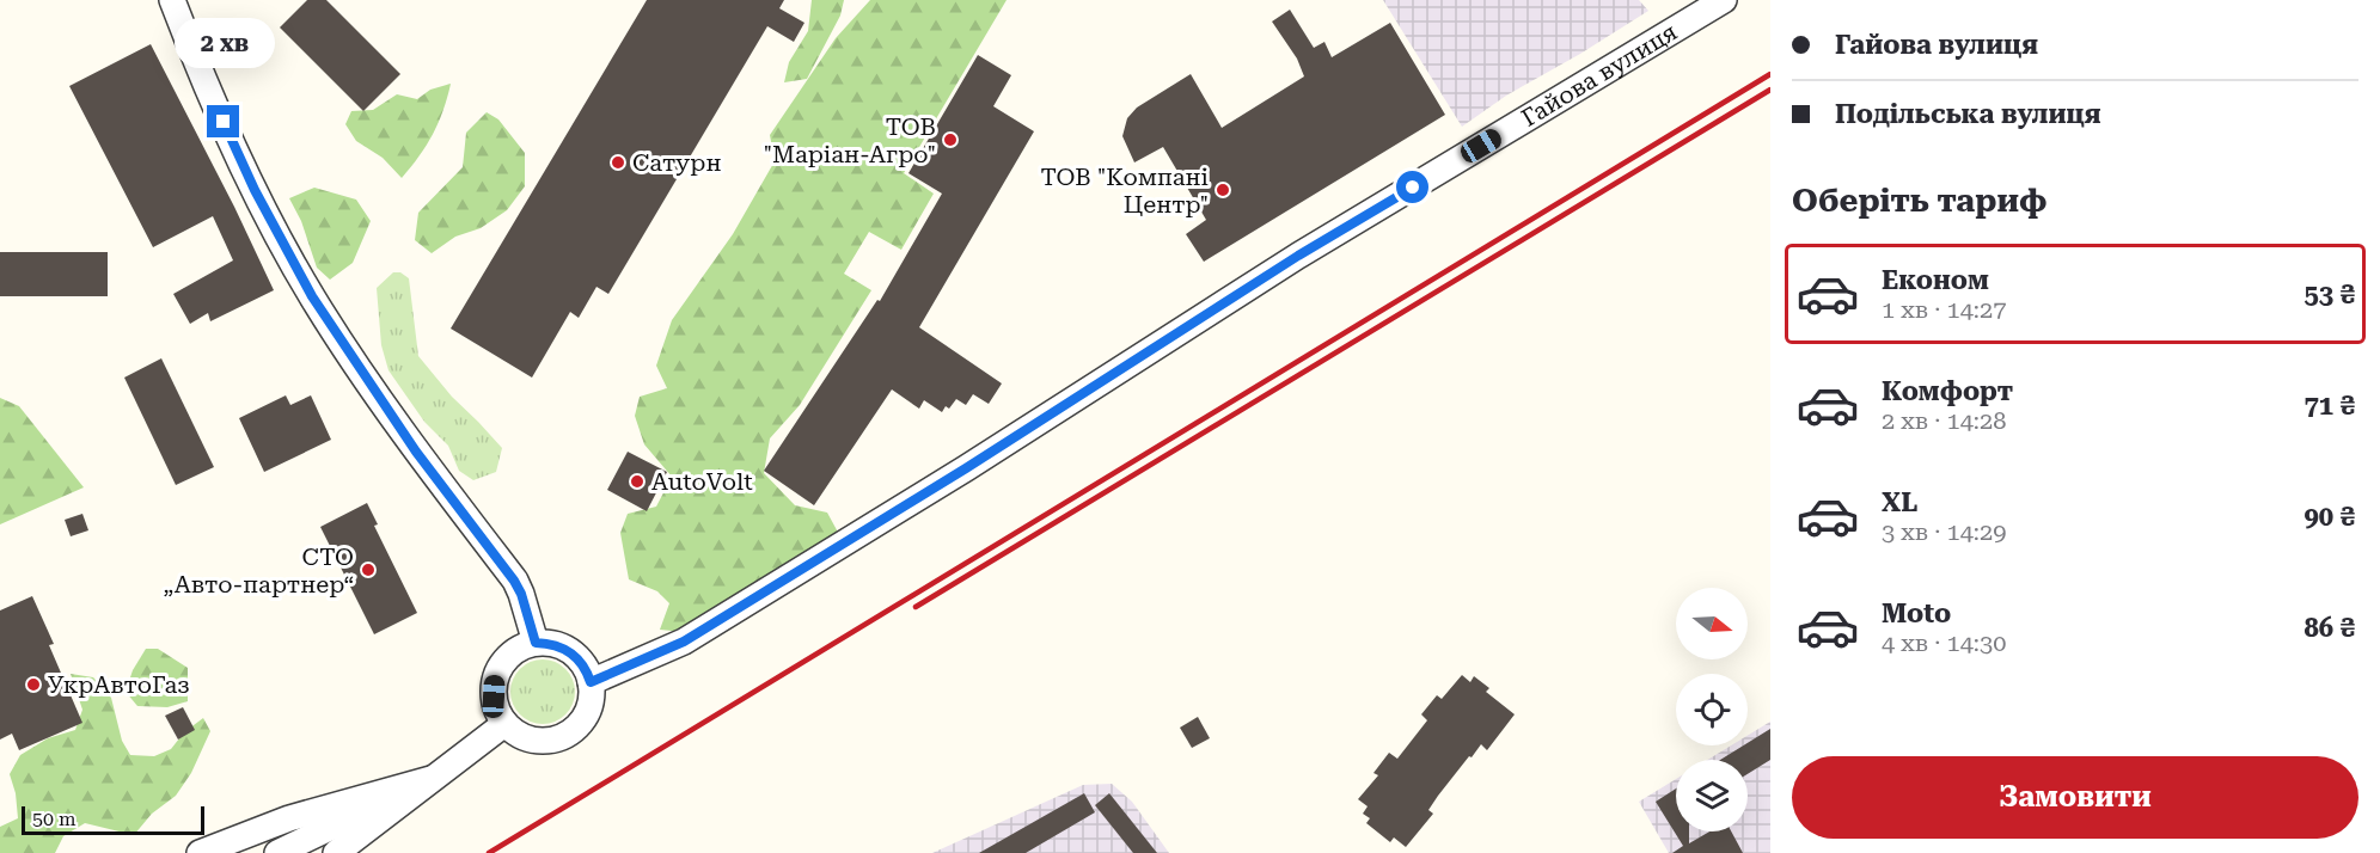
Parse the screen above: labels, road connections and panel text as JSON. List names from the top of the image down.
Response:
{
  "streets": {
    "street": ["Гайова вулиця"]
  },
  "places": [
    "ТОВ \"Маріан-Агро\"",
    "Сатурн",
    "ТОВ \"Компані Центр\"",
    "AutoVolt",
    "СТО „Авто-партнер“",
    "УкрАвтоГаз"
  ],
  "scale_bar": "50 m",
  "north": "right",
  "page": {
    "banner": ["Гайова вулиця", "Подільська вулиця"],
    "bubble": "2 хв",
    "heading": "Оберіть тариф",
    "list": [
      {
        "name": "Економ",
        "note": "1 хв · 14:27",
        "value": "53 ₴"
      },
      {
        "name": "Комфорт",
        "note": "2 хв · 14:28",
        "value": "71 ₴"
      },
      {
        "name": "XL",
        "note": "3 хв · 14:29",
        "value": "90 ₴"
      },
      {
        "name": "Moto",
        "note": "4 хв · 14:30",
        "value": "86 ₴"
      }
    ],
    "buttons": "Замовити",
    "scale": "50 m"
  }
}
